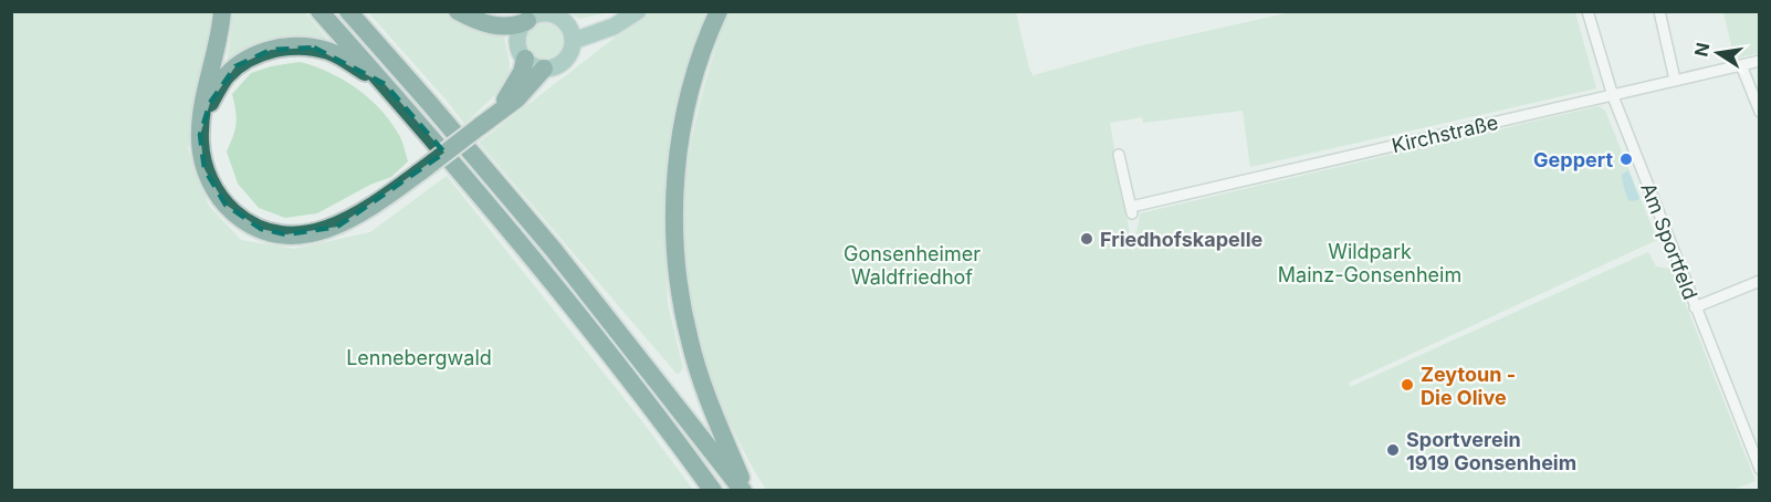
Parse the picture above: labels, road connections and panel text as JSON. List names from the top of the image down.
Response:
{
  "streets": {
    "street": ["Kirchstraße", "Am Sportfeld"]
  },
  "crossings": [
    ["Kirchstraße", "Am Sportfeld"]
  ],
  "parks": ["Wildpark Mainz-Gonsenheim", "Gonsenheimer Waldfriedhof", "Lennebergwald"],
  "places": [
    "Geppert",
    "Friedhofskapelle",
    "Zeytoun - Die Olive",
    "Sportverein 1919 Gonsenheim"
  ],
  "north": "left"
}
